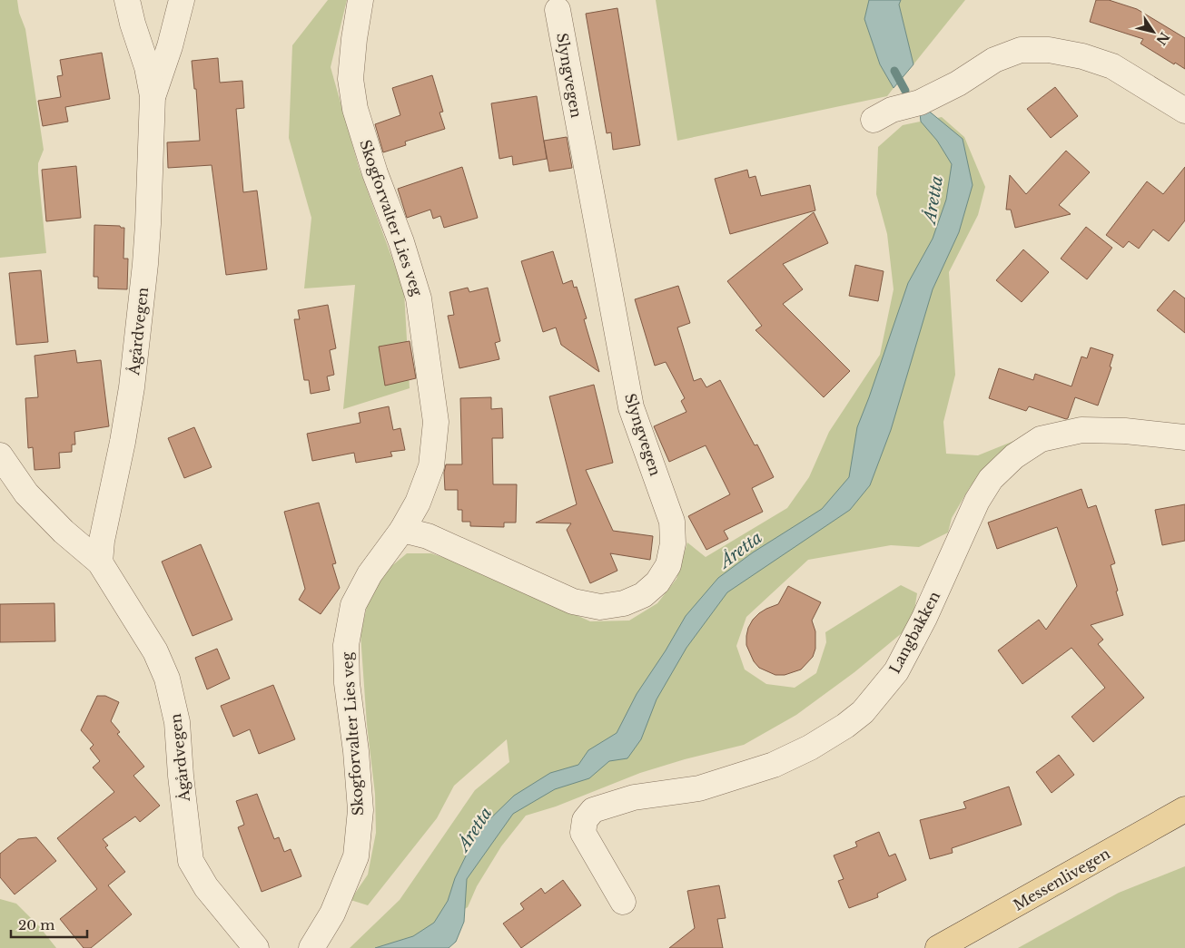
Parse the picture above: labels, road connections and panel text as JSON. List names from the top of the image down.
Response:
{
  "streets": {
    "main road": ["Messenlivegen"],
    "street": [
      "Slyngvegen",
      "Skogforvalter Lies veg",
      "Ågårdvegen",
      "Langbakken"
    ]
  },
  "crossings": [
    ["Slyngvegen", "Skogforvalter Lies veg"]
  ],
  "water": ["Åretta"],
  "scale_bar": "20 m",
  "north": "bottom right"
}
